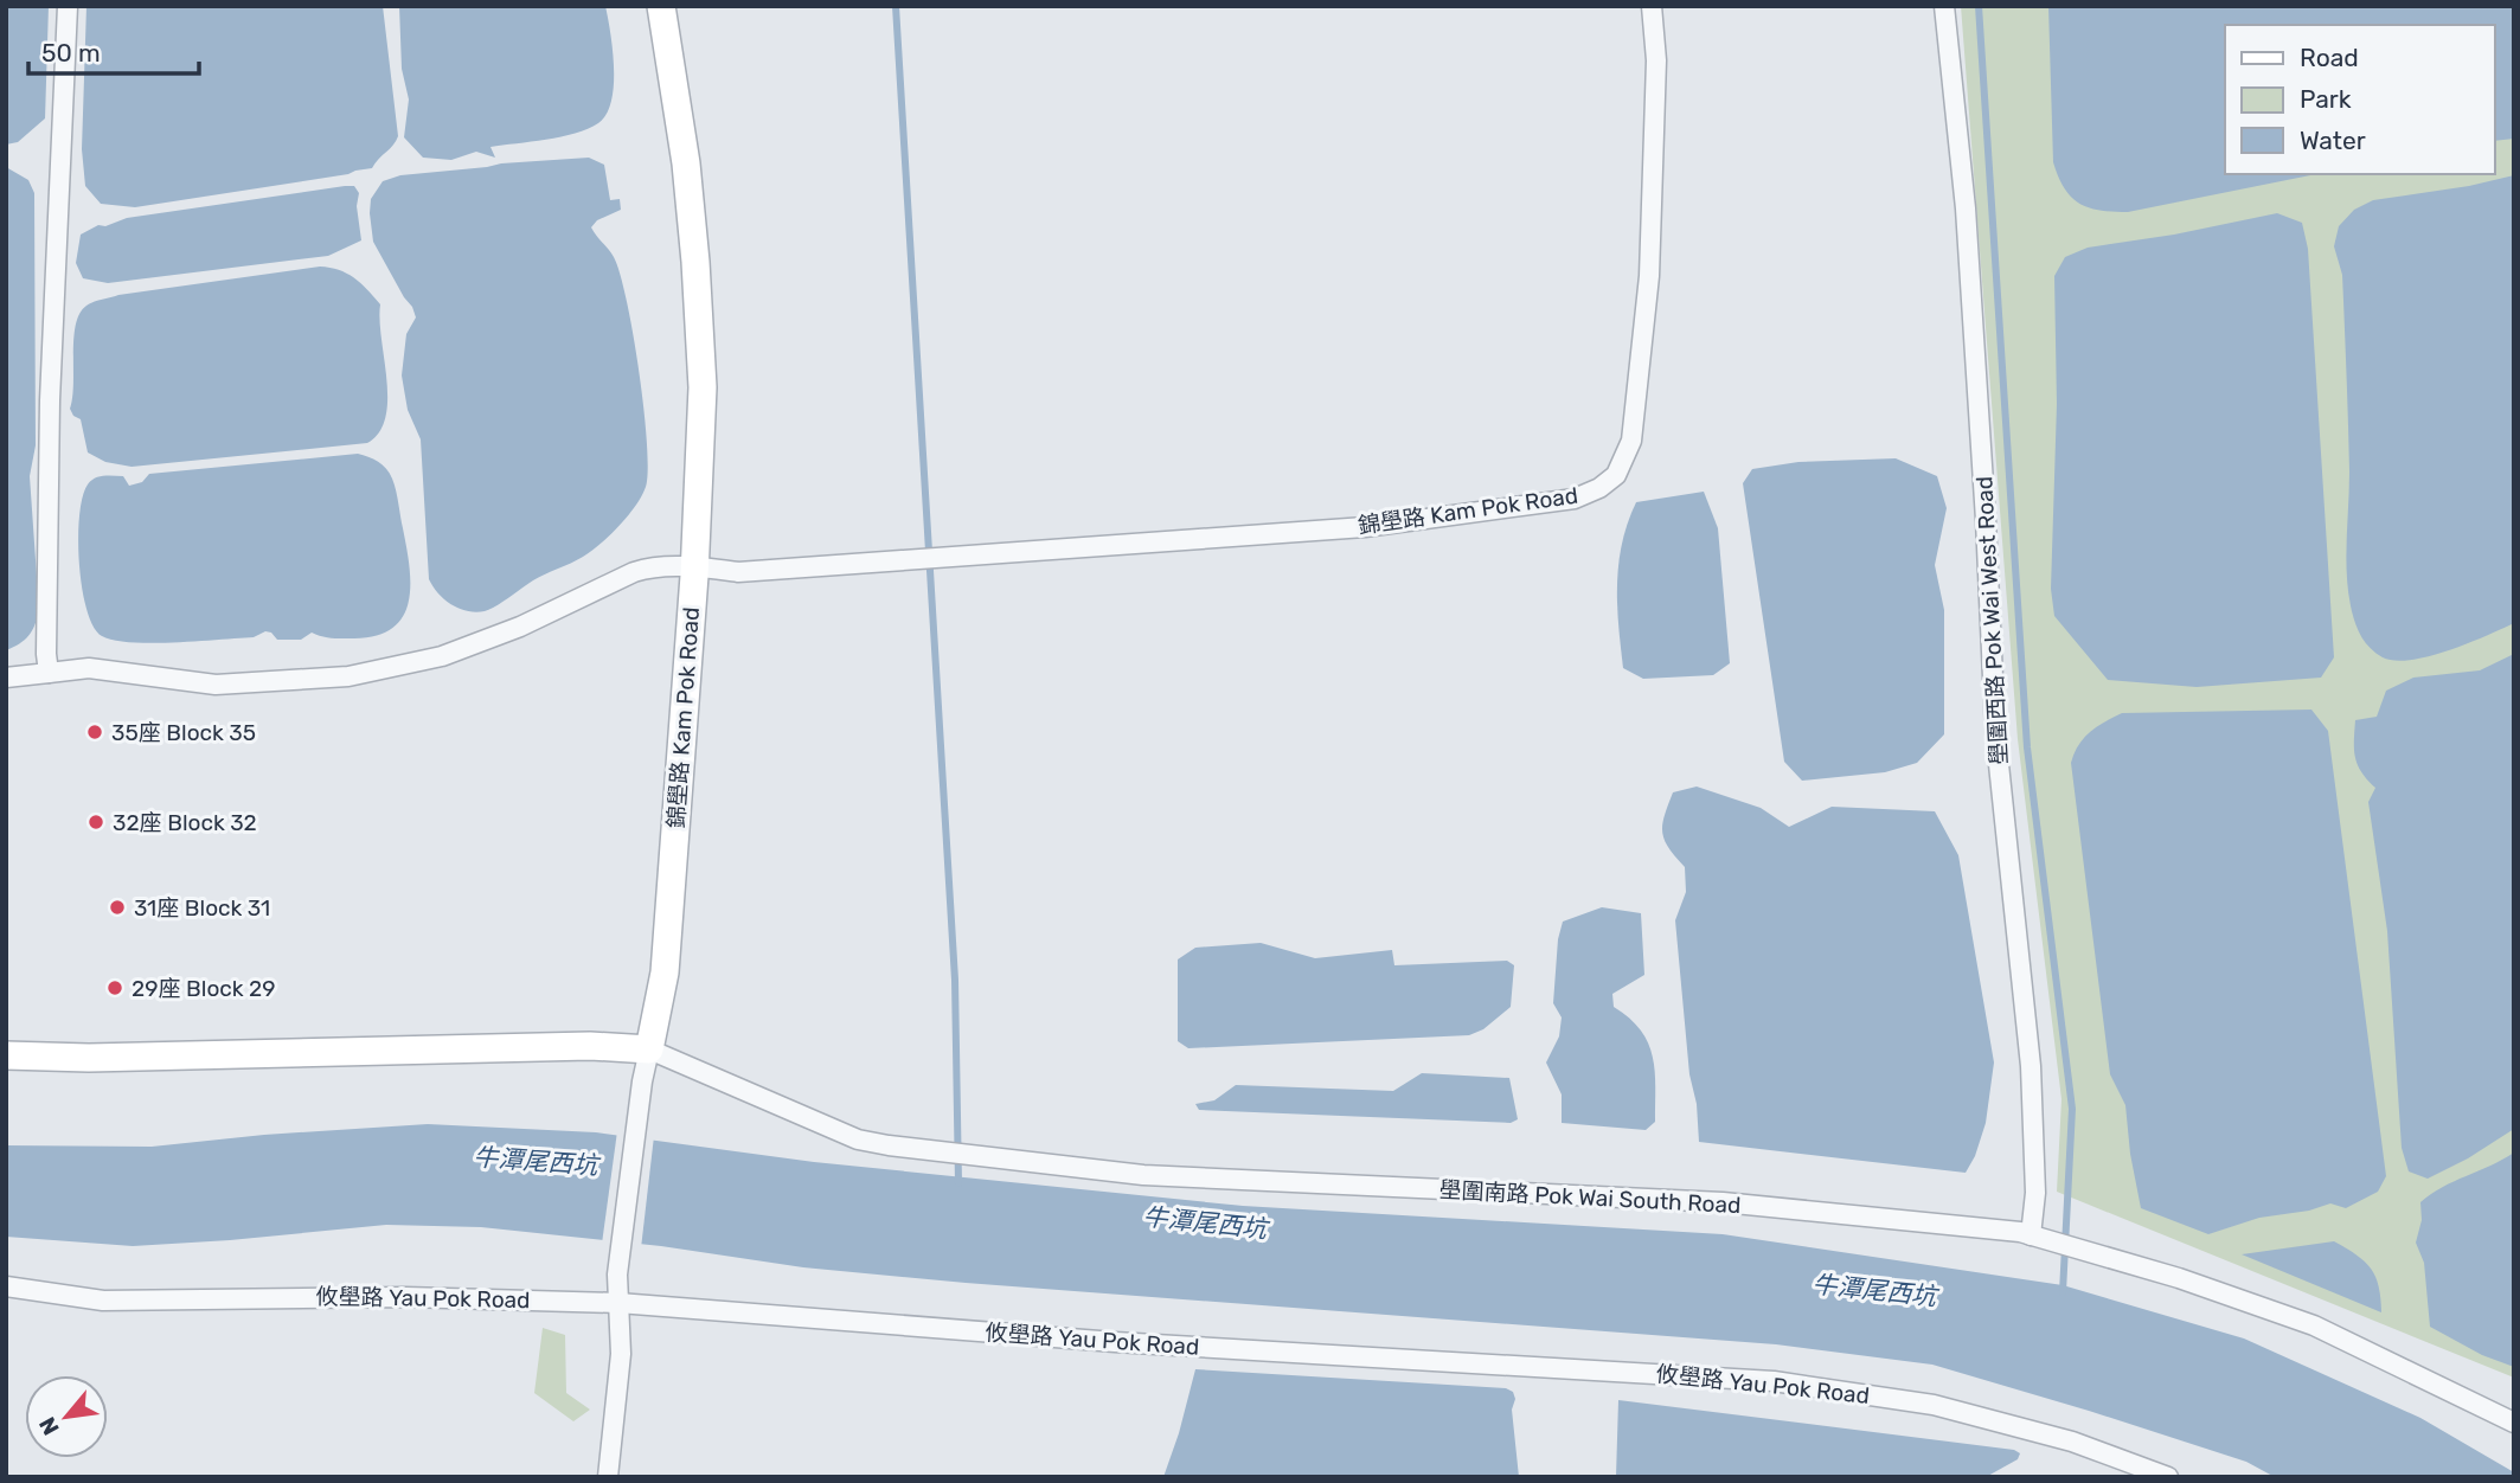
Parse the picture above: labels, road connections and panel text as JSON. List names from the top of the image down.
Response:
{
  "streets": {
    "street": [
      "錦壆路 Kam Pok Road",
      "壆圍西路 Pok Wai West Road",
      "壆圍南路 Pok Wai South Road",
      "攸壆路 Yau Pok Road"
    ]
  },
  "crossings": [
    ["錦壆路 Kam Pok Road", "壆圍南路 Pok Wai South Road"],
    ["錦壆路 Kam Pok Road", "攸壆路 Yau Pok Road"],
    ["壆圍西路 Pok Wai West Road", "壆圍南路 Pok Wai South Road"]
  ],
  "water": ["牛潭尾西坑"],
  "places": [
    "35座 Block 35",
    "32座 Block 32",
    "31座 Block 31",
    "29座 Block 29"
  ],
  "legend": ["Road", "Park", "Water"],
  "scale_bar": "50 m",
  "north": "bottom left"
}
